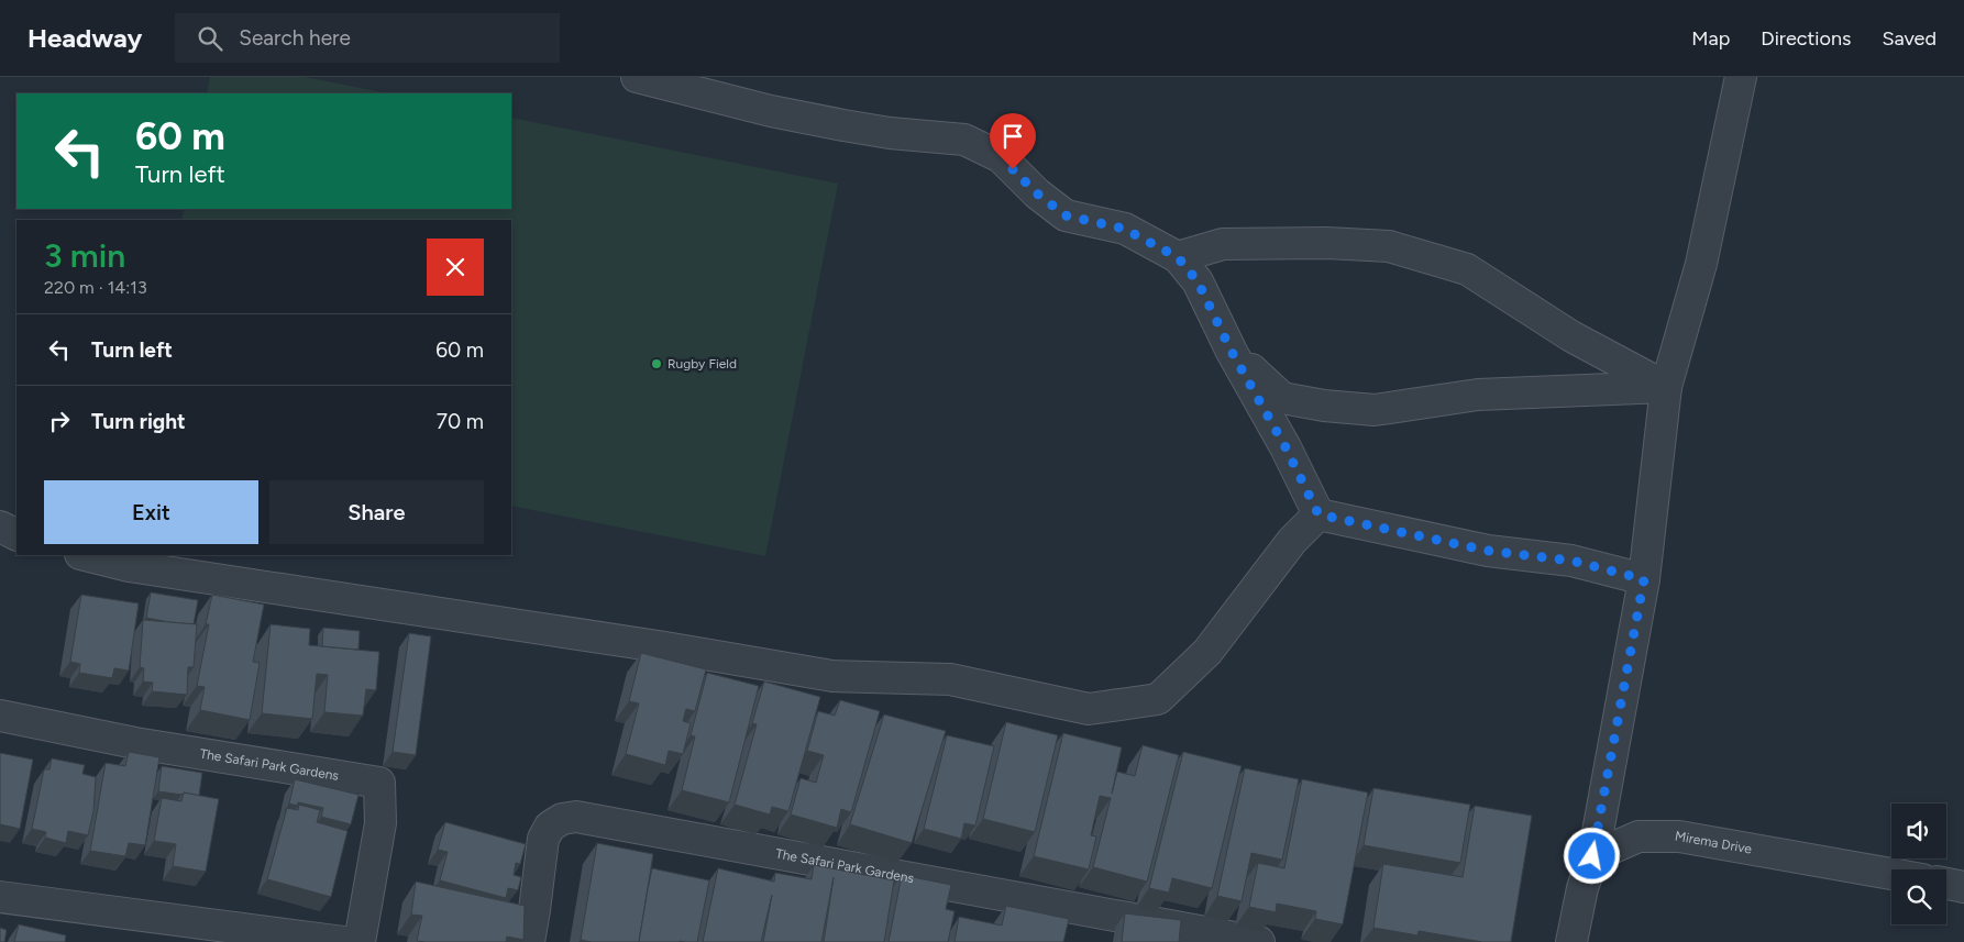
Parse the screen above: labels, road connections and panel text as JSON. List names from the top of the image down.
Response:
{
  "streets": {
    "street": ["The Safari Park Gardens", "Mirema Drive"]
  },
  "places": ["Rugby Field"],
  "page": {
    "header": "Headway",
    "search": "Search here",
    "nav": ["Map", "Directions", "Saved"],
    "turn": ["60 m", "Turn left"],
    "heading": ["3 min", "220 m · 14:13"],
    "list": [
      {
        "name": "Turn left",
        "value": "60 m"
      },
      {
        "name": "Turn right",
        "value": "70 m"
      }
    ],
    "buttons": ["Exit", "Share"]
  }
}
